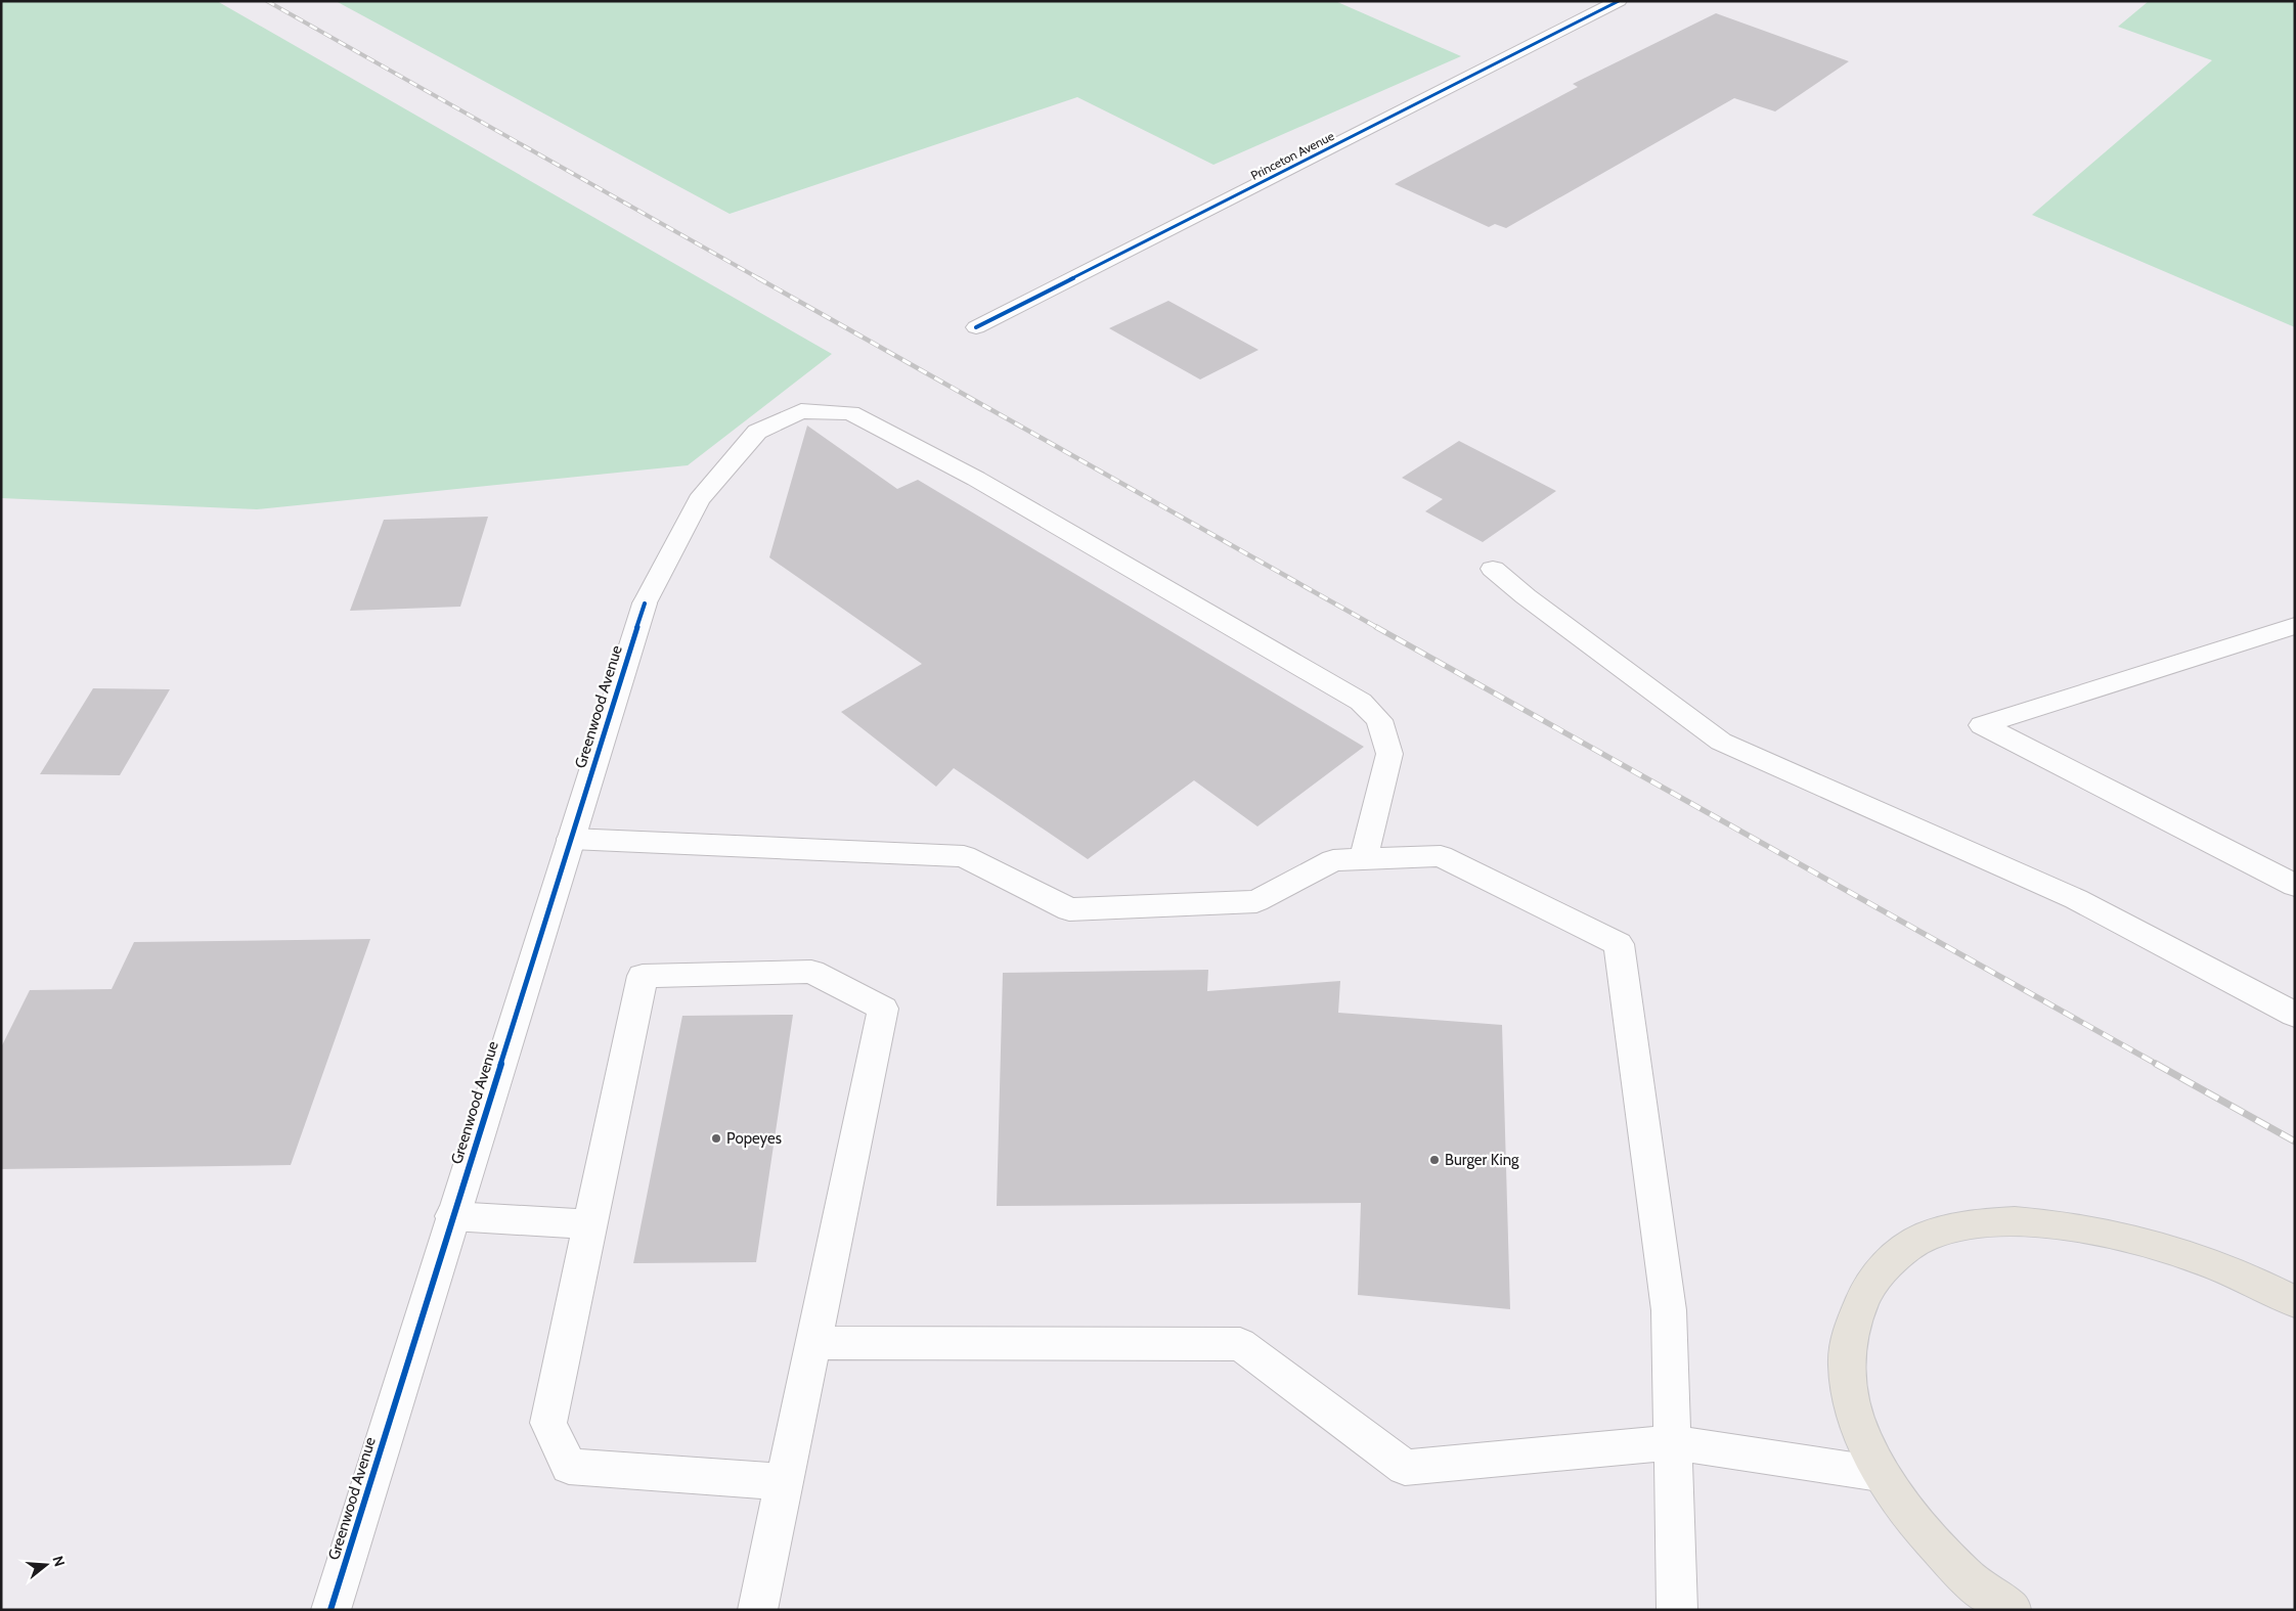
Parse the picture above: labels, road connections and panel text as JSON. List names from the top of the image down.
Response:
{
  "streets": {
    "street": ["Princeton Avenue", "Greenwood Avenue"]
  },
  "places": ["Popeyes", "Burger King"],
  "north": "right"
}
